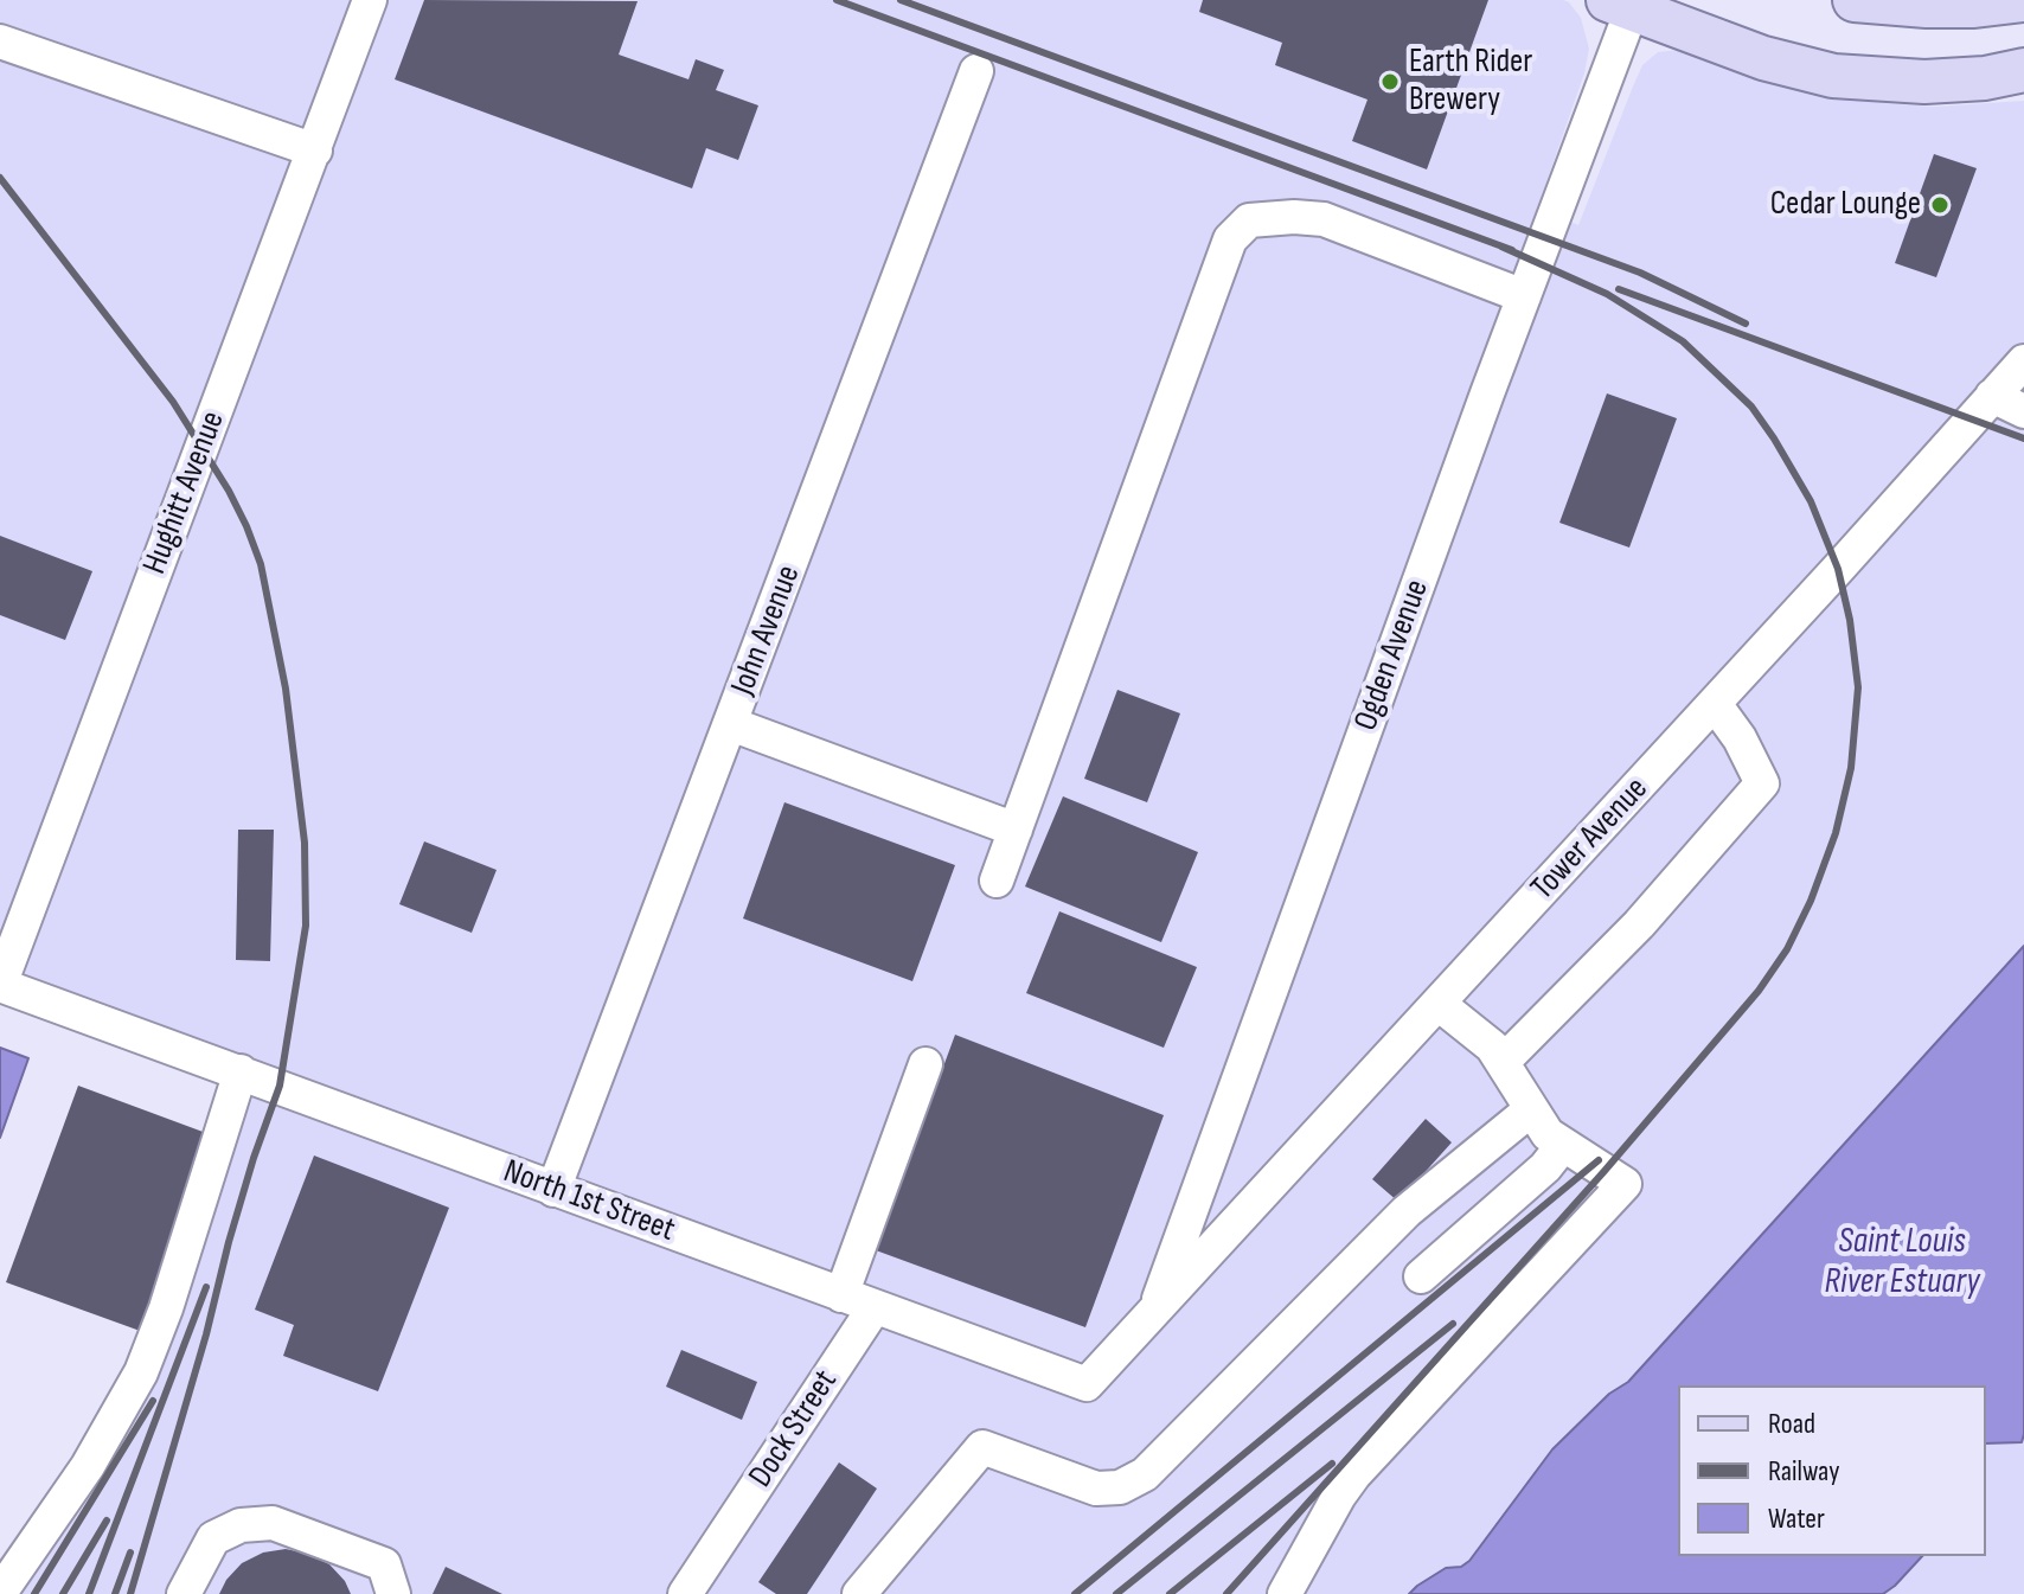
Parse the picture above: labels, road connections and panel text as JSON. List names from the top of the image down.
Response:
{
  "streets": {
    "street": [
      "Hughitt Avenue",
      "John Avenue",
      "Ogden Avenue",
      "Tower Avenue",
      "North 1st Street",
      "Dock Street"
    ]
  },
  "crossings": [
    ["Hughitt Avenue", "North 1st Street"],
    ["John Avenue", "North 1st Street"],
    ["Ogden Avenue", "Tower Avenue"],
    ["Ogden Avenue", "North 1st Street"],
    ["Tower Avenue", "North 1st Street"],
    ["North 1st Street", "Dock Street"]
  ],
  "water": ["Saint Louis River Estuary"],
  "places": ["Earth Rider Brewery", "Cedar Lounge"],
  "legend": ["Road", "Railway", "Water"]
}
